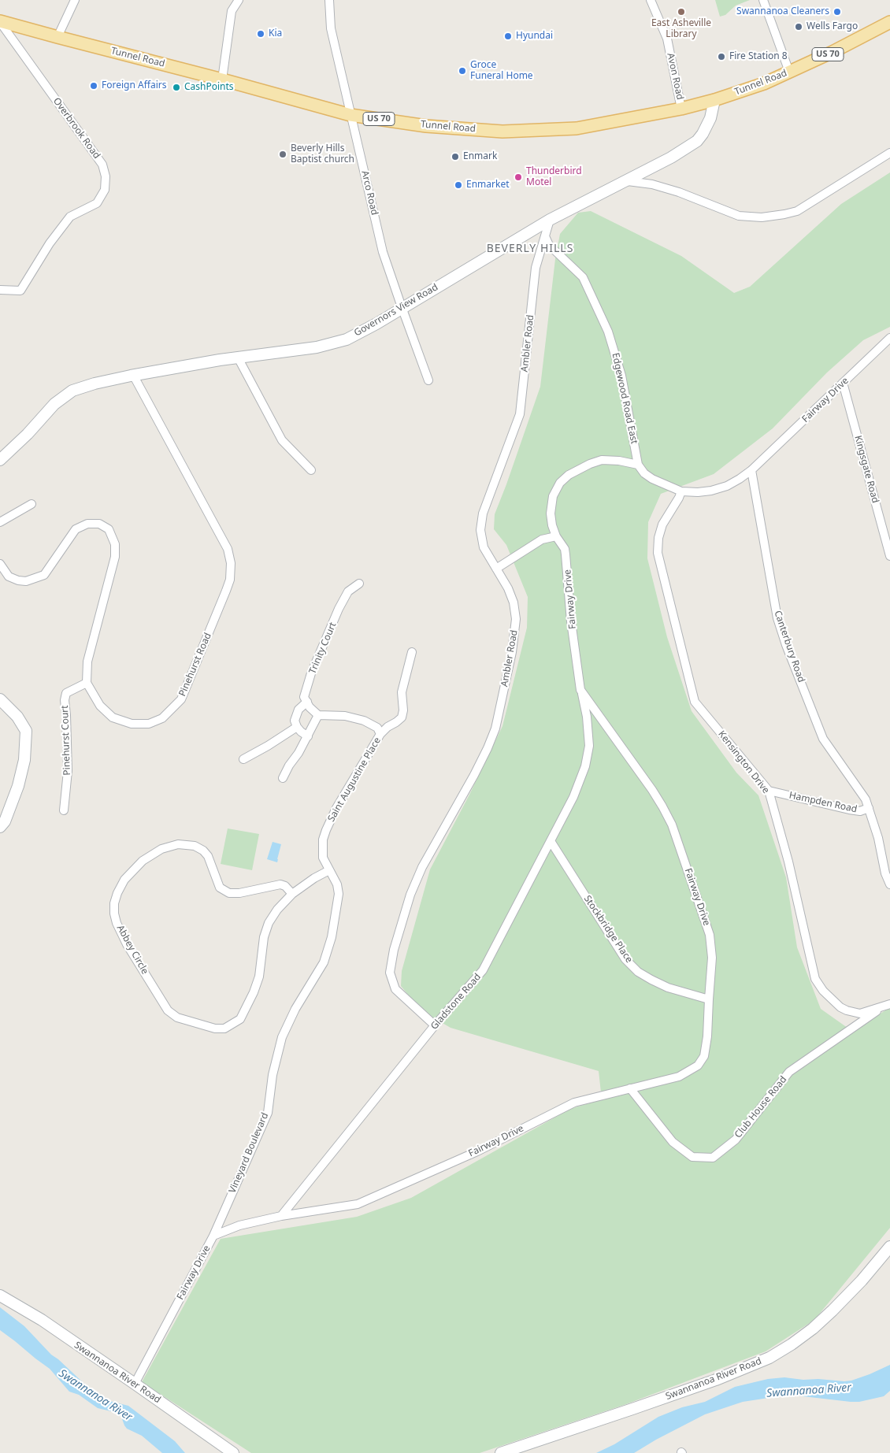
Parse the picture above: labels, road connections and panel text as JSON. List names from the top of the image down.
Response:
{
  "streets": {
    "main road": ["US 70", "Tunnel Road"],
    "street": [
      "Avon Road",
      "Overbrook Road",
      "Arco Road",
      "Governors View Road",
      "Ambler Road",
      "Edgewood Road East",
      "Fairway Drive",
      "Kingsgate Road",
      "Canterbury Road",
      "Trinity Court",
      "Pinehurst Road",
      "Pinehurst Court",
      "Kensington Drive",
      "Saint Augustine Place",
      "Hampden Road",
      "Stockbridge Place",
      "Abbey Circle",
      "Gladstone Road",
      "Club House Road",
      "Vineyard Boulevard",
      "Swannanoa River Road"
    ]
  },
  "crossings": [
    ["Tunnel Road", "Avon Road"],
    ["Tunnel Road", "Overbrook Road"],
    ["Tunnel Road", "Arco Road"],
    ["Tunnel Road", "Governors View Road"],
    ["Arco Road", "Governors View Road"],
    ["Governors View Road", "Ambler Road"],
    ["Governors View Road", "Pinehurst Road"],
    ["Ambler Road", "Edgewood Road East"],
    ["Ambler Road", "Gladstone Road"],
    ["Edgewood Road East", "Fairway Drive"],
    ["Fairway Drive", "Kingsgate Road"],
    ["Fairway Drive", "Canterbury Road"],
    ["Fairway Drive", "Kensington Drive"],
    ["Fairway Drive", "Stockbridge Place"],
    ["Fairway Drive", "Gladstone Road"],
    ["Fairway Drive", "Club House Road"],
    ["Fairway Drive", "Vineyard Boulevard"],
    ["Fairway Drive", "Swannanoa River Road"],
    ["Canterbury Road", "Hampden Road"],
    ["Pinehurst Road", "Pinehurst Court"],
    ["Kensington Drive", "Hampden Road"],
    ["Kensington Drive", "Club House Road"],
    ["Saint Augustine Place", "Abbey Circle"],
    ["Saint Augustine Place", "Vineyard Boulevard"],
    ["Stockbridge Place", "Gladstone Road"],
    ["Abbey Circle", "Vineyard Boulevard"]
  ],
  "districts": ["BEVERLY HILLS"],
  "water": ["Swannanoa River"],
  "places": [
    "East Asheville Library",
    "Swannanoa Cleaners",
    "Wells Fargo",
    "Kia",
    "Hyundai",
    "Fire Station 8",
    "Groce Funeral Home",
    "Foreign Affairs",
    "CashPoints",
    "Beverly Hills Baptist church",
    "Enmark",
    "Thunderbird Motel",
    "Enmarket"
  ]
}
